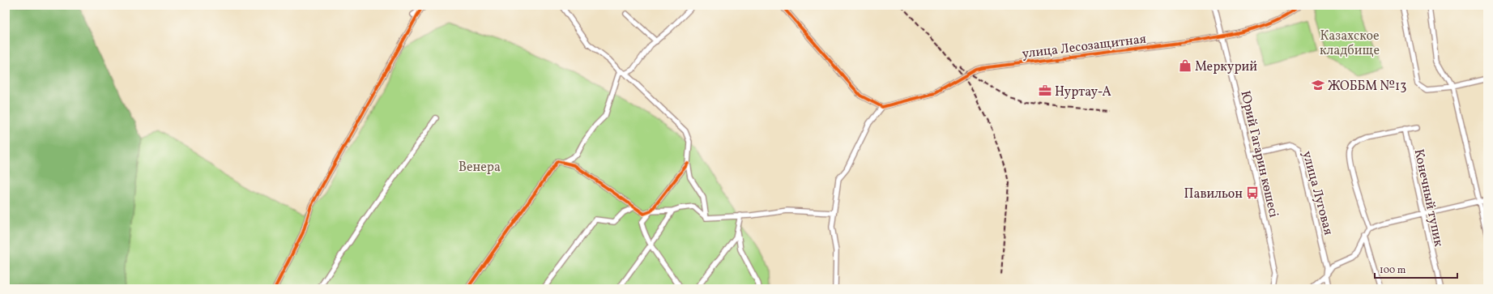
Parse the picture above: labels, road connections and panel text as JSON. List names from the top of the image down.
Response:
{
  "streets": {
    "street": [
      "улица Лесозащитная",
      "Юрий Гагарин көшесі",
      "улица Луговая",
      "Конечный тупик"
    ]
  },
  "crossings": [
    ["улица Лесозащитная", "Юрий Гагарин көшесі"],
    ["Юрий Гагарин көшесі", "улица Луговая"]
  ],
  "parks": ["Казахское кладбище", "Венера"],
  "places": {
    "shop": ["Меркурий"],
    "school or university": ["ЖОББМ №13"],
    "office": ["Нуртау-А"],
    "bus stop": ["Павильон"]
  },
  "scale_bar": "100 m"
}
